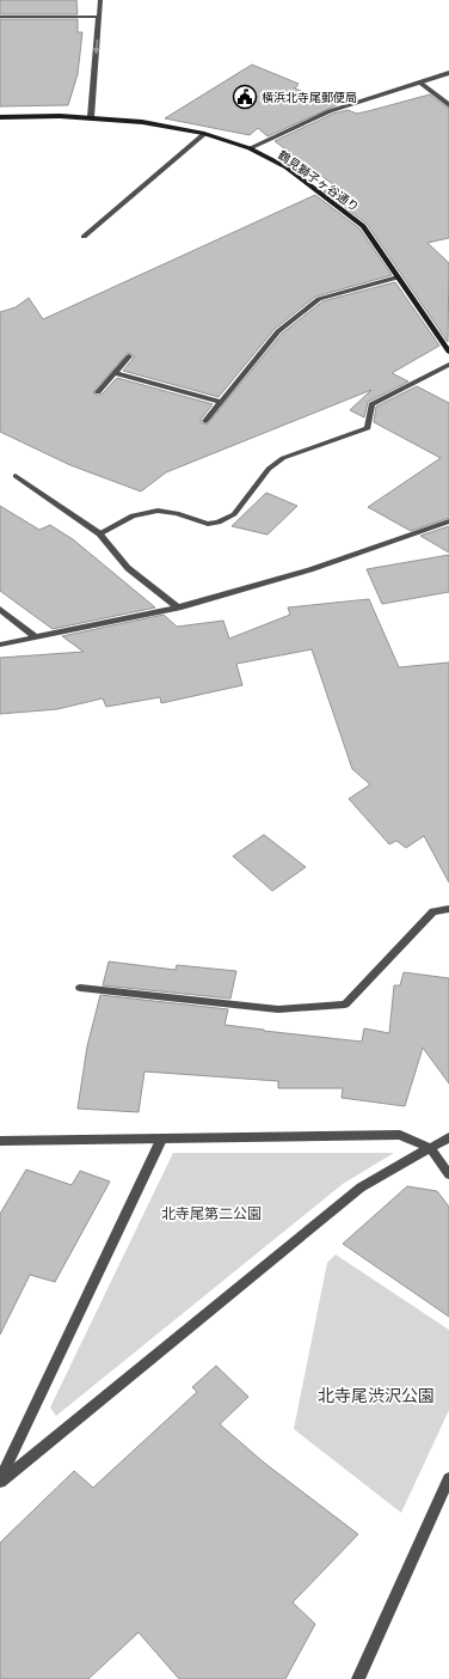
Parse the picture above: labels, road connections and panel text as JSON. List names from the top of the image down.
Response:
{
  "streets": {
    "main road": ["鶴見獅子ヶ谷通り"]
  },
  "parks": ["北寺尾第二公園", "北寺尾渋沢公園"],
  "places": {
    "public building": ["横浜北寺尾郵便局"]
  }
}
